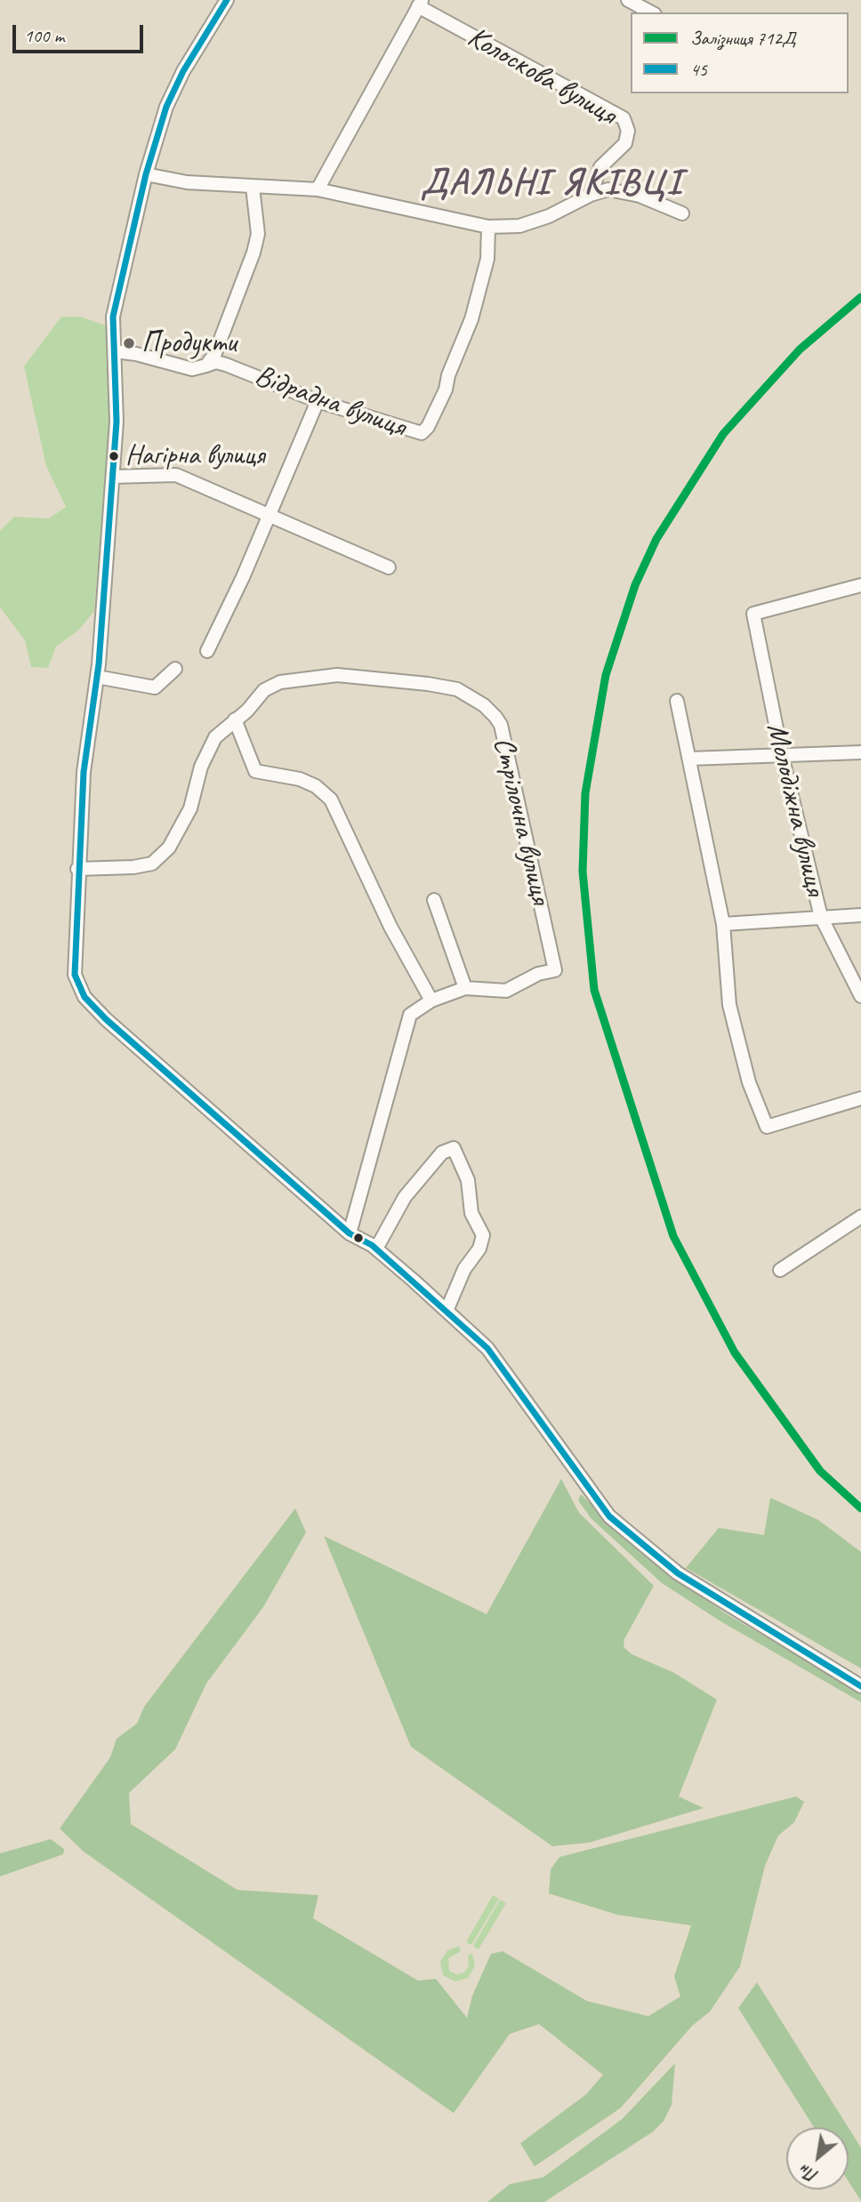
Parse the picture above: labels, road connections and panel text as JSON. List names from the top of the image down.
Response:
{
  "streets": {
    "street": [
      "Колоскова вулиця",
      "Відрадна вулиця",
      "Молодіжна вулиця",
      "Стрілочна вулиця"
    ]
  },
  "districts": ["ДАЛЬНІ ЯКІВЦІ"],
  "places": ["Продукти", "Нагірна вулиця"],
  "lines": ["transit line 45", "rail line 712Д"],
  "legend": ["Залізниця 712Д", "45"],
  "scale_bar": "100 m",
  "north": "bottom left"
}
